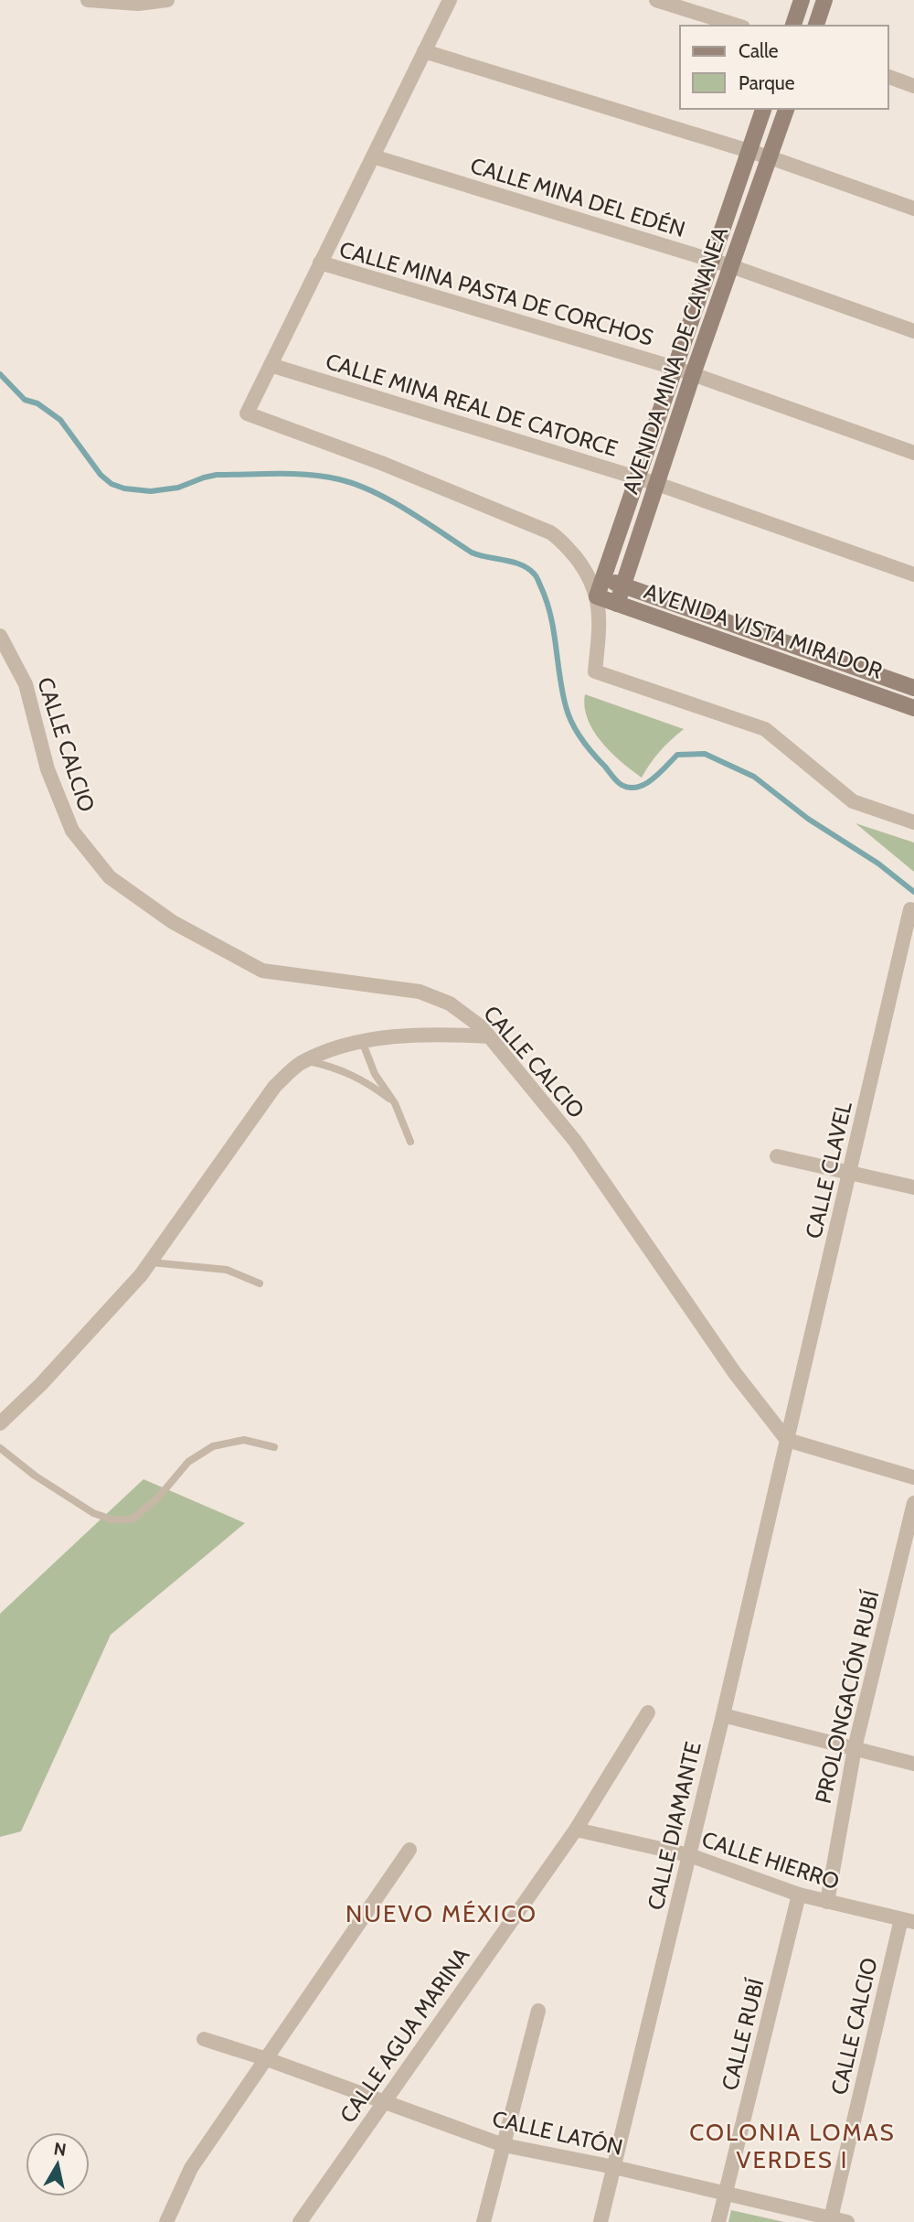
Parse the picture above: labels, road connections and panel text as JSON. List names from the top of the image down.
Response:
{
  "streets": {
    "street": [
      "CALLE MINA DEL EDÉN",
      "CALLE MINA PASTA DE CORCHOS",
      "AVENIDA MINA DE CANANEA",
      "CALLE MINA REAL DE CATORCE",
      "AVENIDA VISTA MIRADOR",
      "CALLE CALCIO",
      "CALLE CLAVEL",
      "PROLONGACIÓN RUBÍ",
      "CALLE DIAMANTE",
      "CALLE HIERRO",
      "CALLE RUBÍ",
      "CALLE AGUA MARINA",
      "CALLE LATÓN"
    ]
  },
  "crossings": [
    ["CALLE MINA DEL EDÉN", "AVENIDA MINA DE CANANEA"],
    ["CALLE MINA PASTA DE CORCHOS", "AVENIDA MINA DE CANANEA"],
    ["AVENIDA MINA DE CANANEA", "CALLE MINA REAL DE CATORCE"],
    ["AVENIDA MINA DE CANANEA", "AVENIDA VISTA MIRADOR"],
    ["CALLE CALCIO", "CALLE CLAVEL"],
    ["CALLE CALCIO", "CALLE DIAMANTE"],
    ["CALLE CALCIO", "CALLE HIERRO"],
    ["CALLE CALCIO", "CALLE LATÓN"],
    ["CALLE CLAVEL", "CALLE DIAMANTE"],
    ["PROLONGACIÓN RUBÍ", "CALLE HIERRO"],
    ["CALLE DIAMANTE", "CALLE HIERRO"],
    ["CALLE DIAMANTE", "CALLE LATÓN"],
    ["CALLE HIERRO", "CALLE RUBÍ"],
    ["CALLE HIERRO", "CALLE AGUA MARINA"],
    ["CALLE RUBÍ", "CALLE LATÓN"],
    ["CALLE AGUA MARINA", "CALLE LATÓN"]
  ],
  "districts": ["NUEVO MÉXICO", "COLONIA LOMAS VERDES I"],
  "legend": ["Calle", "Parque"],
  "north": "top"
}
